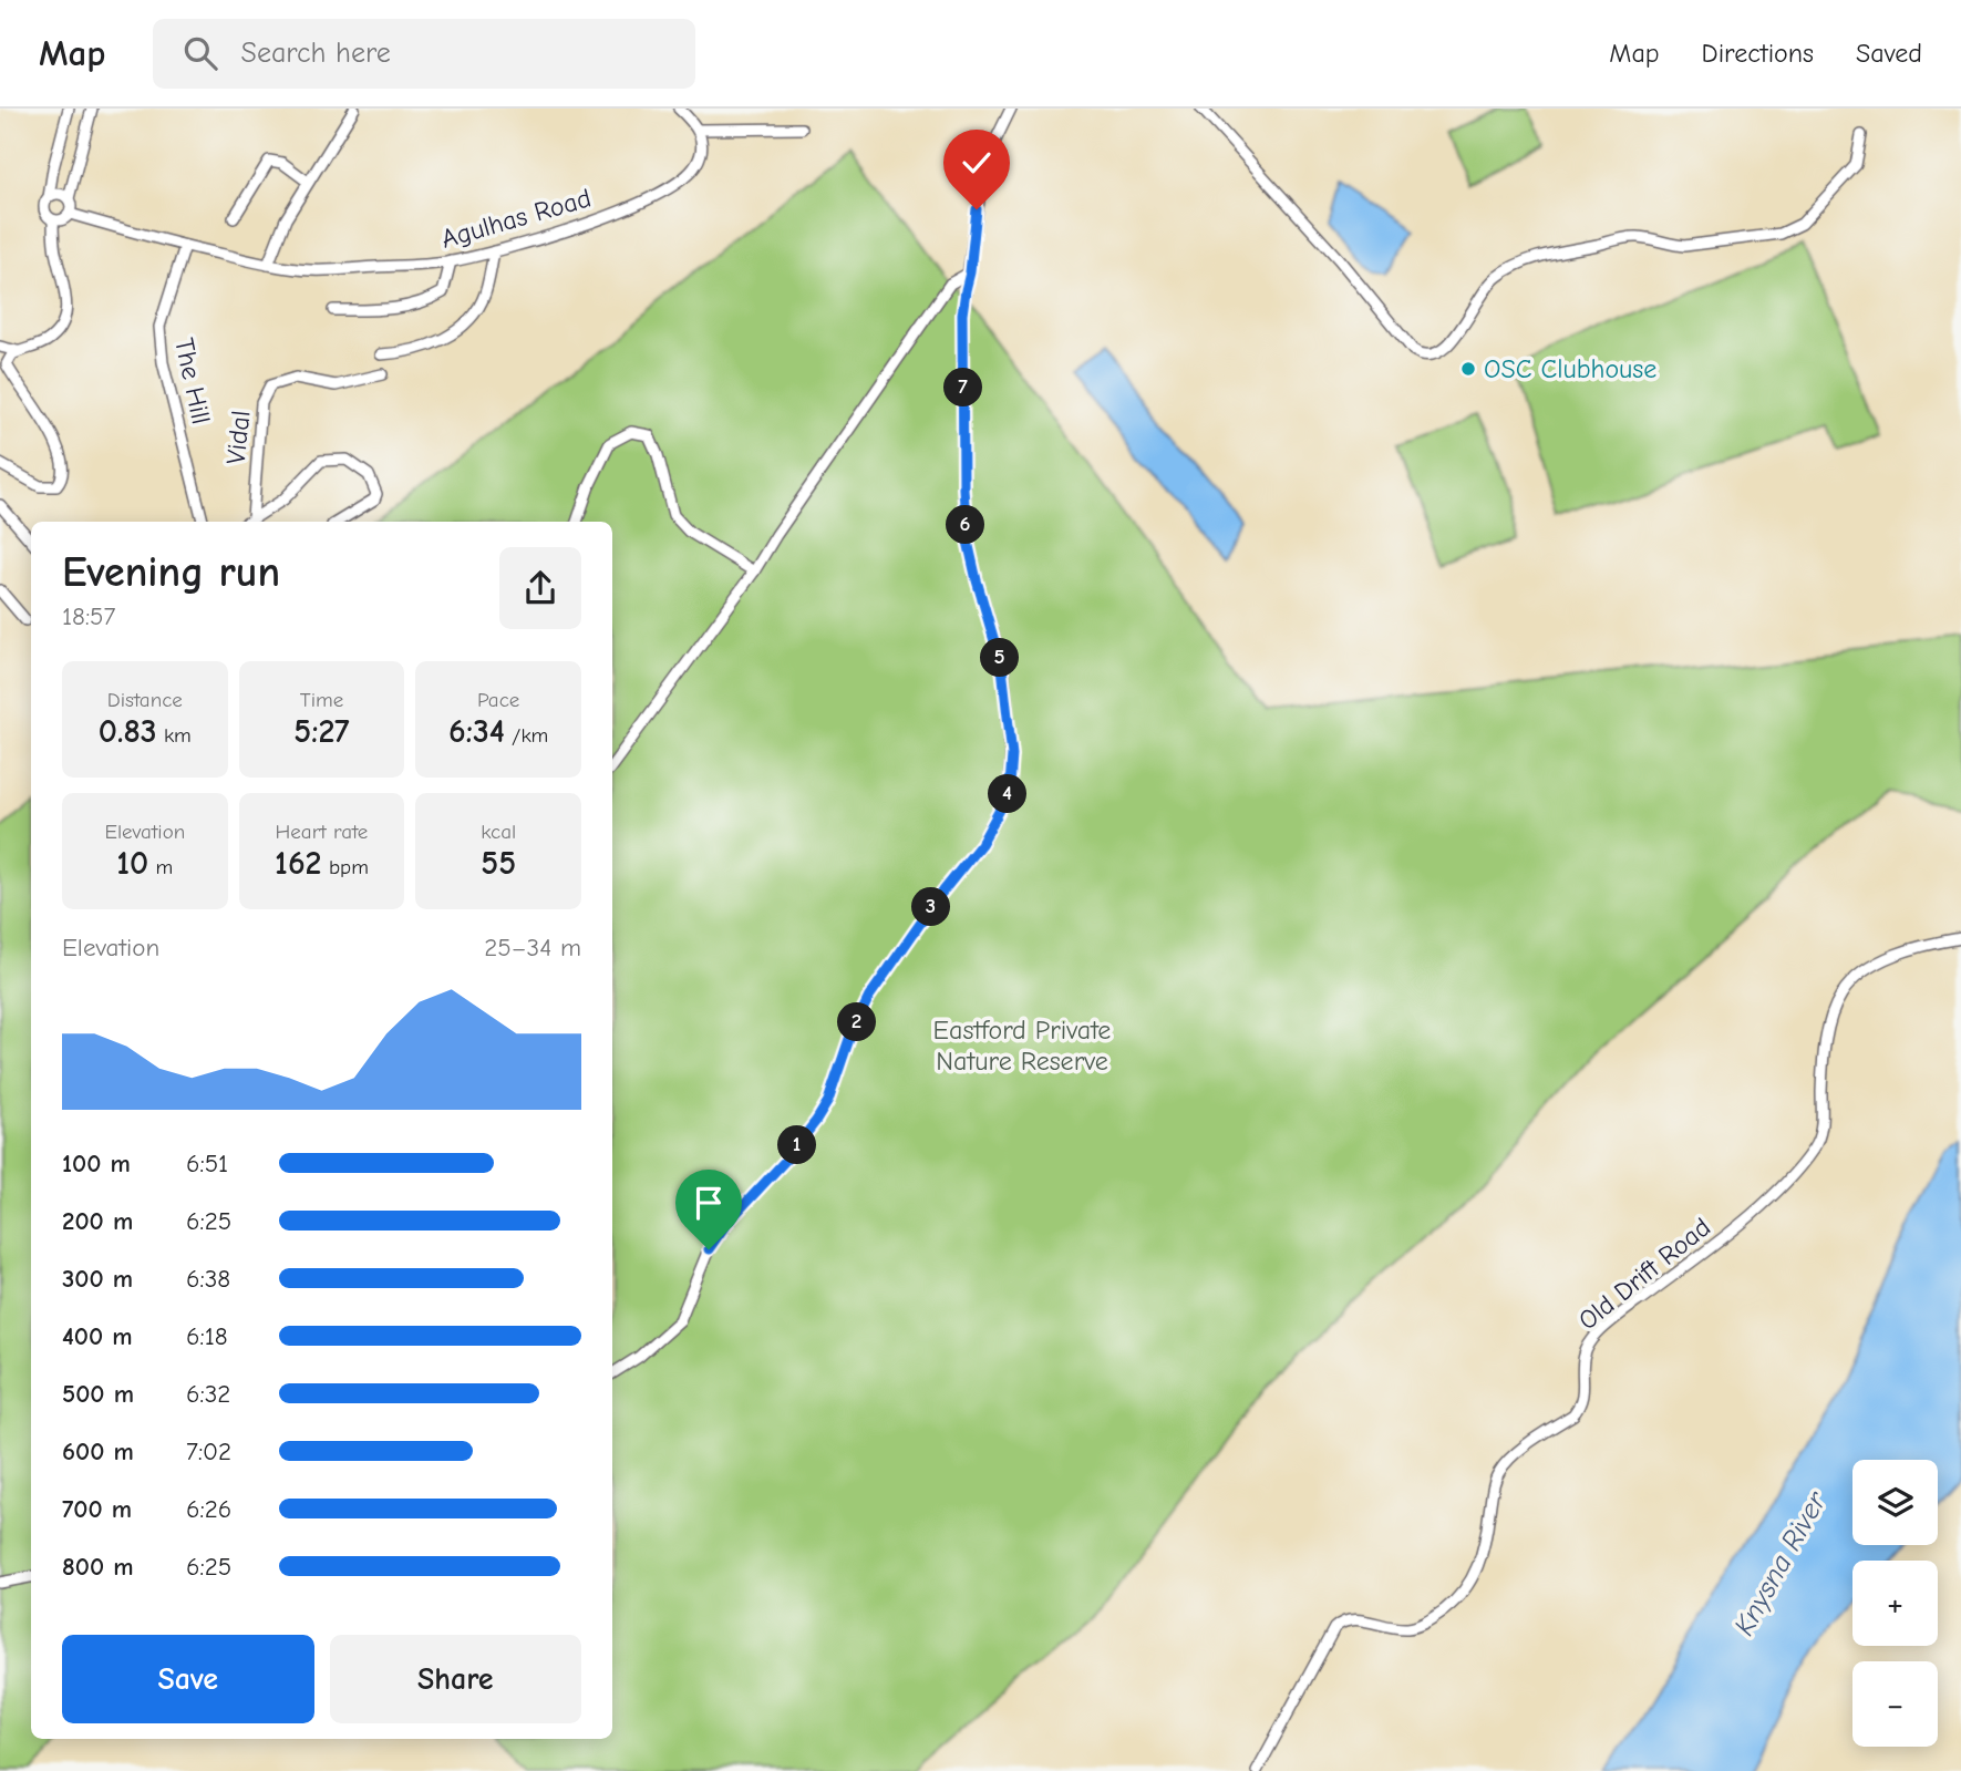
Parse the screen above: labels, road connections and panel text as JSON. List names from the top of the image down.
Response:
{
  "streets": {
    "street": [
      "Agulhas Road",
      "The Hill",
      "Vidal",
      "Old Drift Road"
    ]
  },
  "crossings": [
    ["Agulhas Road", "The Hill"]
  ],
  "water": ["Knysna River"],
  "parks": ["Eastford Private Nature Reserve"],
  "places": ["OSC Clubhouse"],
  "page": {
    "header": "Map",
    "search": "Search here",
    "nav": ["Map", "Directions", "Saved"],
    "pins": [
      "7",
      "6",
      "5",
      "4",
      "3",
      "2",
      "1"
    ],
    "heading": ["Evening run", "18:57"],
    "stats": [
      ["Distance", "0.83 km"],
      ["Time", "5:27"],
      ["Pace", "6:34 /km"],
      ["Elevation", "10 m"],
      ["Heart rate", "162 bpm"],
      ["kcal", "55"]
    ],
    "chart": ["Elevation", "25–34 m"],
    "list": [
      {
        "name": "100 m",
        "note": "6:51"
      },
      {
        "name": "200 m",
        "note": "6:25"
      },
      {
        "name": "300 m",
        "note": "6:38"
      },
      {
        "name": "400 m",
        "note": "6:18"
      },
      {
        "name": "500 m",
        "note": "6:32"
      },
      {
        "name": "600 m",
        "note": "7:02"
      },
      {
        "name": "700 m",
        "note": "6:26"
      },
      {
        "name": "800 m",
        "note": "6:25"
      }
    ],
    "map_buttons": ["+", "−"],
    "buttons": ["Save", "Share"]
  }
}
